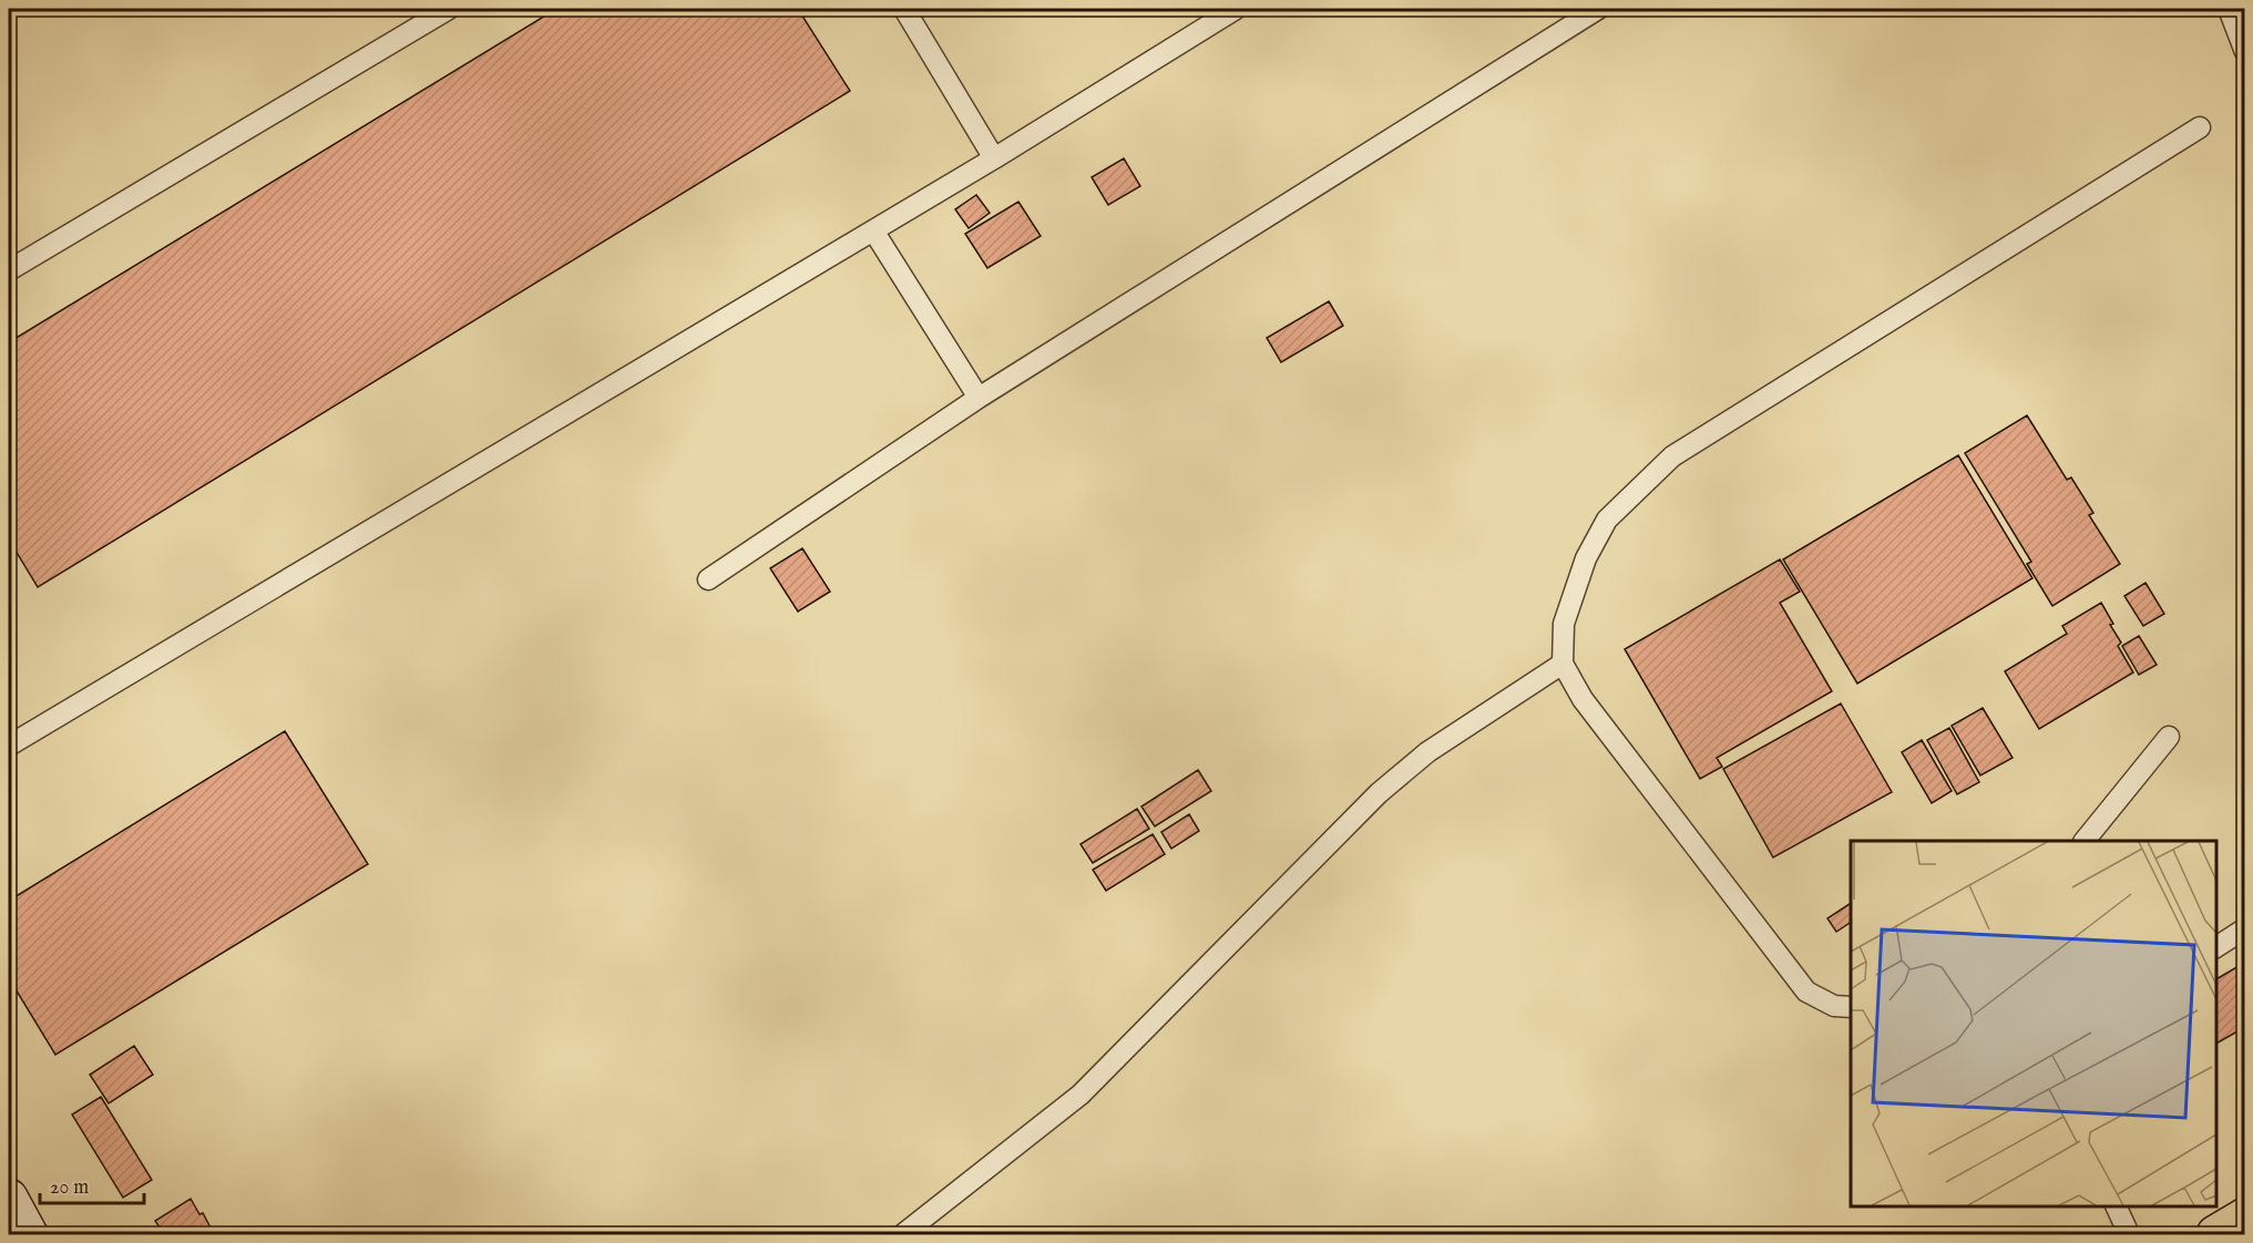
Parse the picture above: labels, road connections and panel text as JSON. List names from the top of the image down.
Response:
{
  "scale_bar": "20 m"
}
